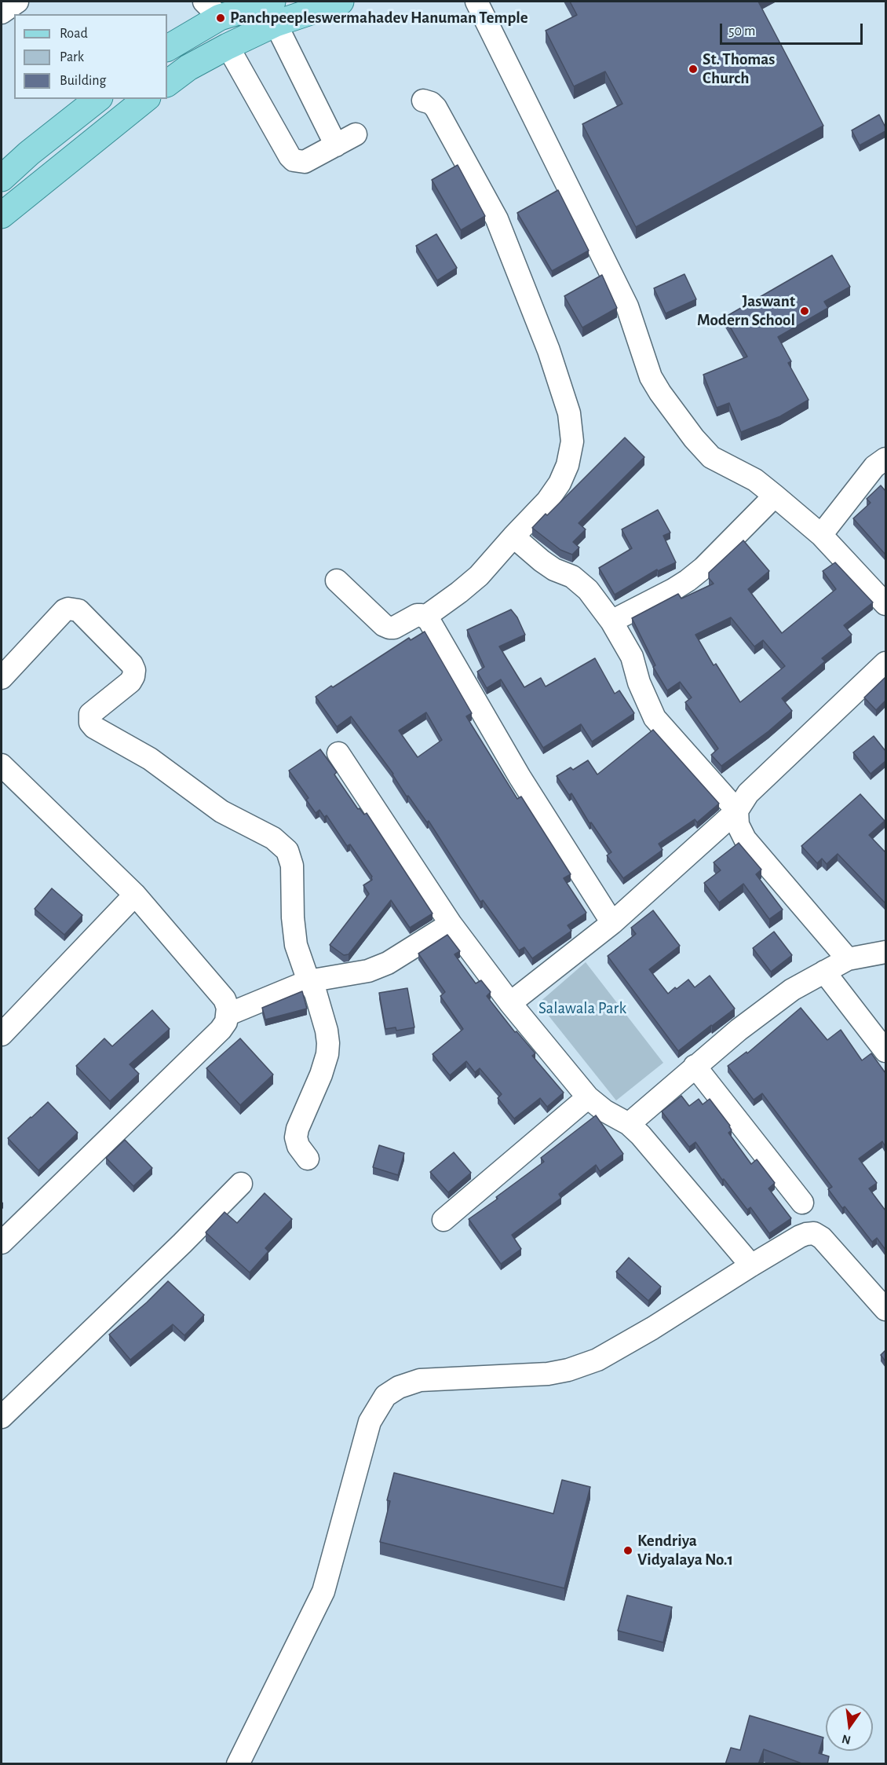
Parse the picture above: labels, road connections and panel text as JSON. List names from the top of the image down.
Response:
{
  "parks": ["Salawala Park"],
  "places": [
    "Panchpeepleswermahadev Hanuman Temple",
    "St. Thomas Church",
    "Jaswant Modern School",
    "Kendriya Vidyalaya No.1"
  ],
  "legend": ["Road", "Park", "Building"],
  "scale_bar": "50 m",
  "north": "bottom"
}
